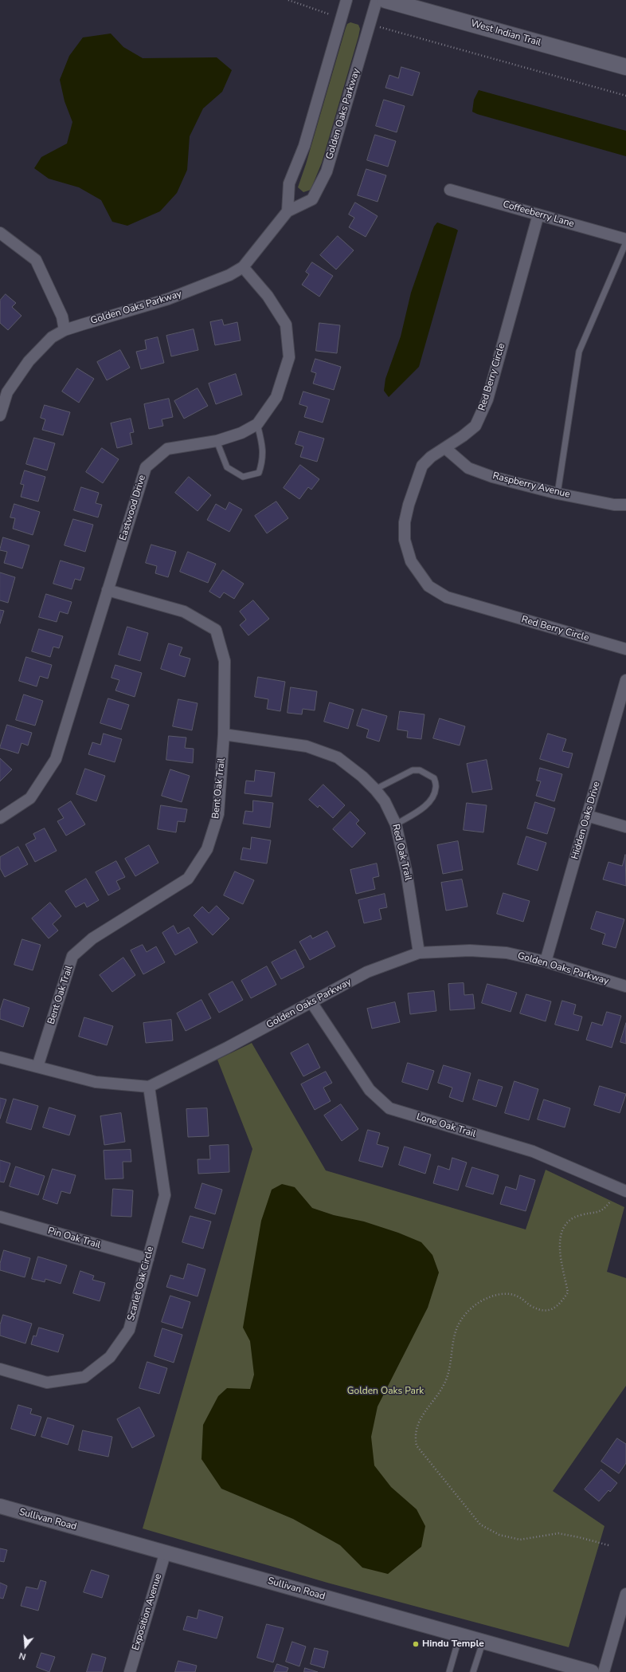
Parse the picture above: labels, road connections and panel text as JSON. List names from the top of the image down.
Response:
{
  "streets": {
    "main road": ["West Indian Trail"],
    "street": [
      "Golden Oaks Parkway",
      "Coffeeberry Lane",
      "Red Berry Circle",
      "Raspberry Avenue",
      "Eastwood Drive",
      "Bent Oak Trail",
      "Hidden Oaks Drive",
      "Red Oak Trail",
      "Lone Oak Trail",
      "Pin Oak Trail",
      "Scarlet Oak Circle",
      "Sullivan Road",
      "Exposition Avenue"
    ]
  },
  "crossings": [
    ["Golden Oaks Parkway", "Eastwood Drive"],
    ["Golden Oaks Parkway", "Hidden Oaks Drive"],
    ["Golden Oaks Parkway", "Red Oak Trail"],
    ["Golden Oaks Parkway", "Lone Oak Trail"],
    ["Golden Oaks Parkway", "Scarlet Oak Circle"],
    ["Coffeeberry Lane", "Red Berry Circle"],
    ["Red Berry Circle", "Raspberry Avenue"],
    ["Eastwood Drive", "Bent Oak Trail"],
    ["Bent Oak Trail", "Red Oak Trail"],
    ["Pin Oak Trail", "Scarlet Oak Circle"],
    ["Sullivan Road", "Exposition Avenue"]
  ],
  "parks": ["Golden Oaks Park"],
  "places": ["Hindu Temple"],
  "north": "bottom"
}
